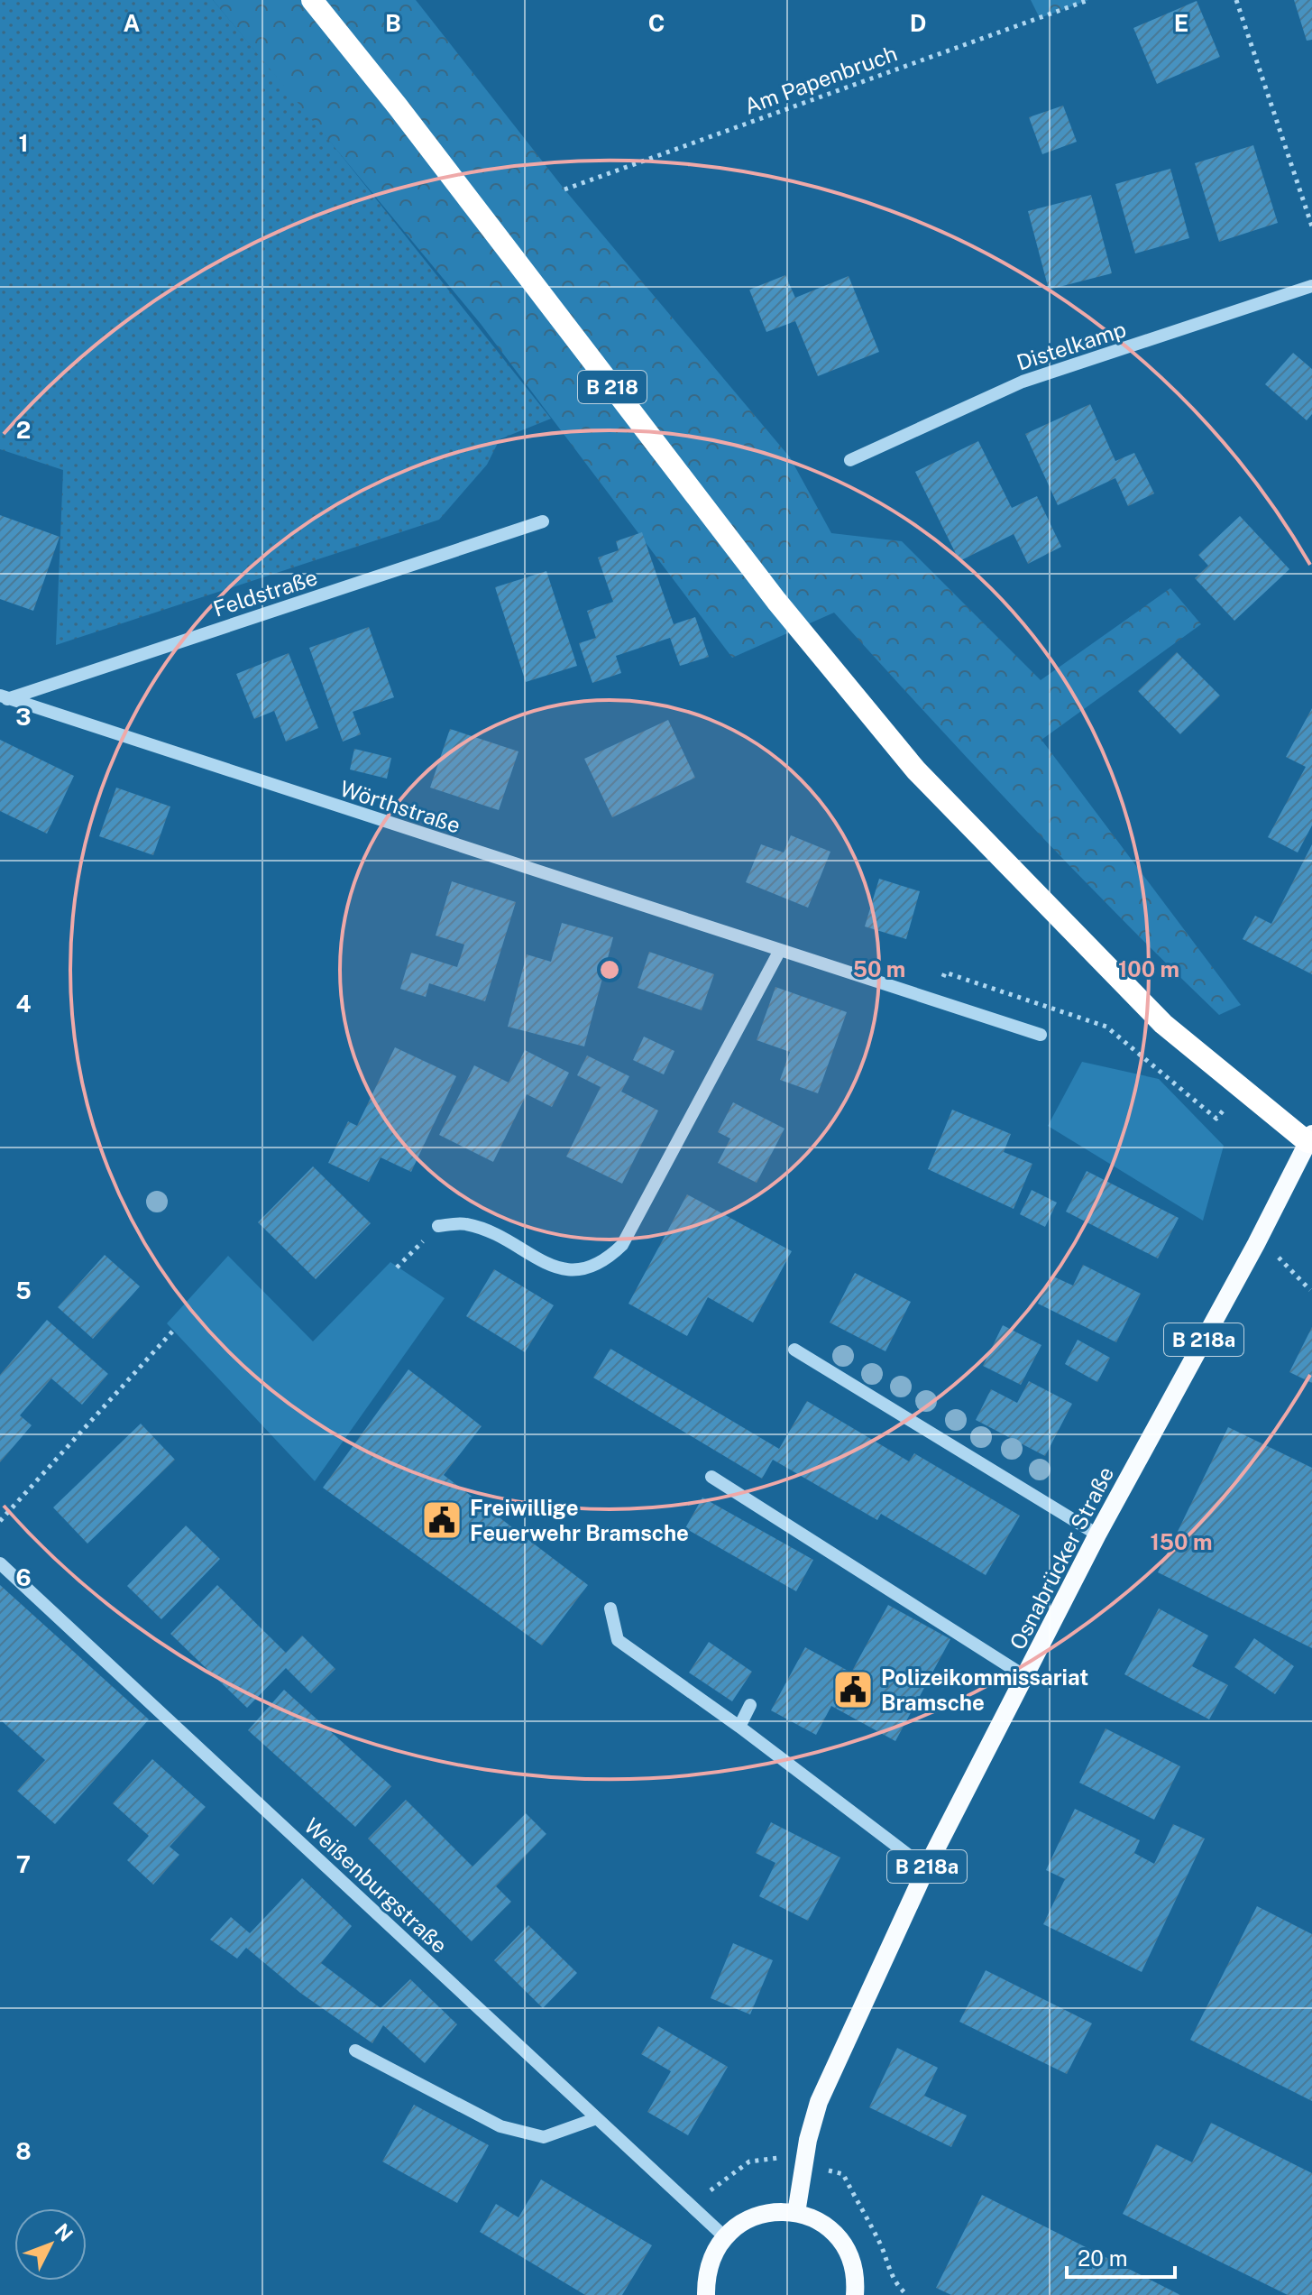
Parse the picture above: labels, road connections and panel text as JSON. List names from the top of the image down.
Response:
{
  "streets": {
    "highway": ["B 218"],
    "main road": ["B 218a", "Osnabrücker Straße"],
    "street": [
      "Distelkamp",
      "Feldstraße",
      "Wörthstraße",
      "Weißenburgstraße"
    ],
    "path": ["Am Papenbruch"]
  },
  "crossings": [
    ["B 218", "Osnabrücker Straße"],
    ["Feldstraße", "Wörthstraße"]
  ],
  "places": {
    "public building": ["Freiwillige Feuerwehr Bramsche", "Polizeikommissariat Bramsche"]
  },
  "scale_bar": "20 m",
  "north": "top right",
  "grid": {
    "columns": [
      "A",
      "B",
      "C",
      "D",
      "E"
    ],
    "rows": [
      "1",
      "2",
      "3",
      "4",
      "5",
      "6",
      "7",
      "8"
    ]
  },
  "rings": ["50 m", "100 m", "150 m"]
}
